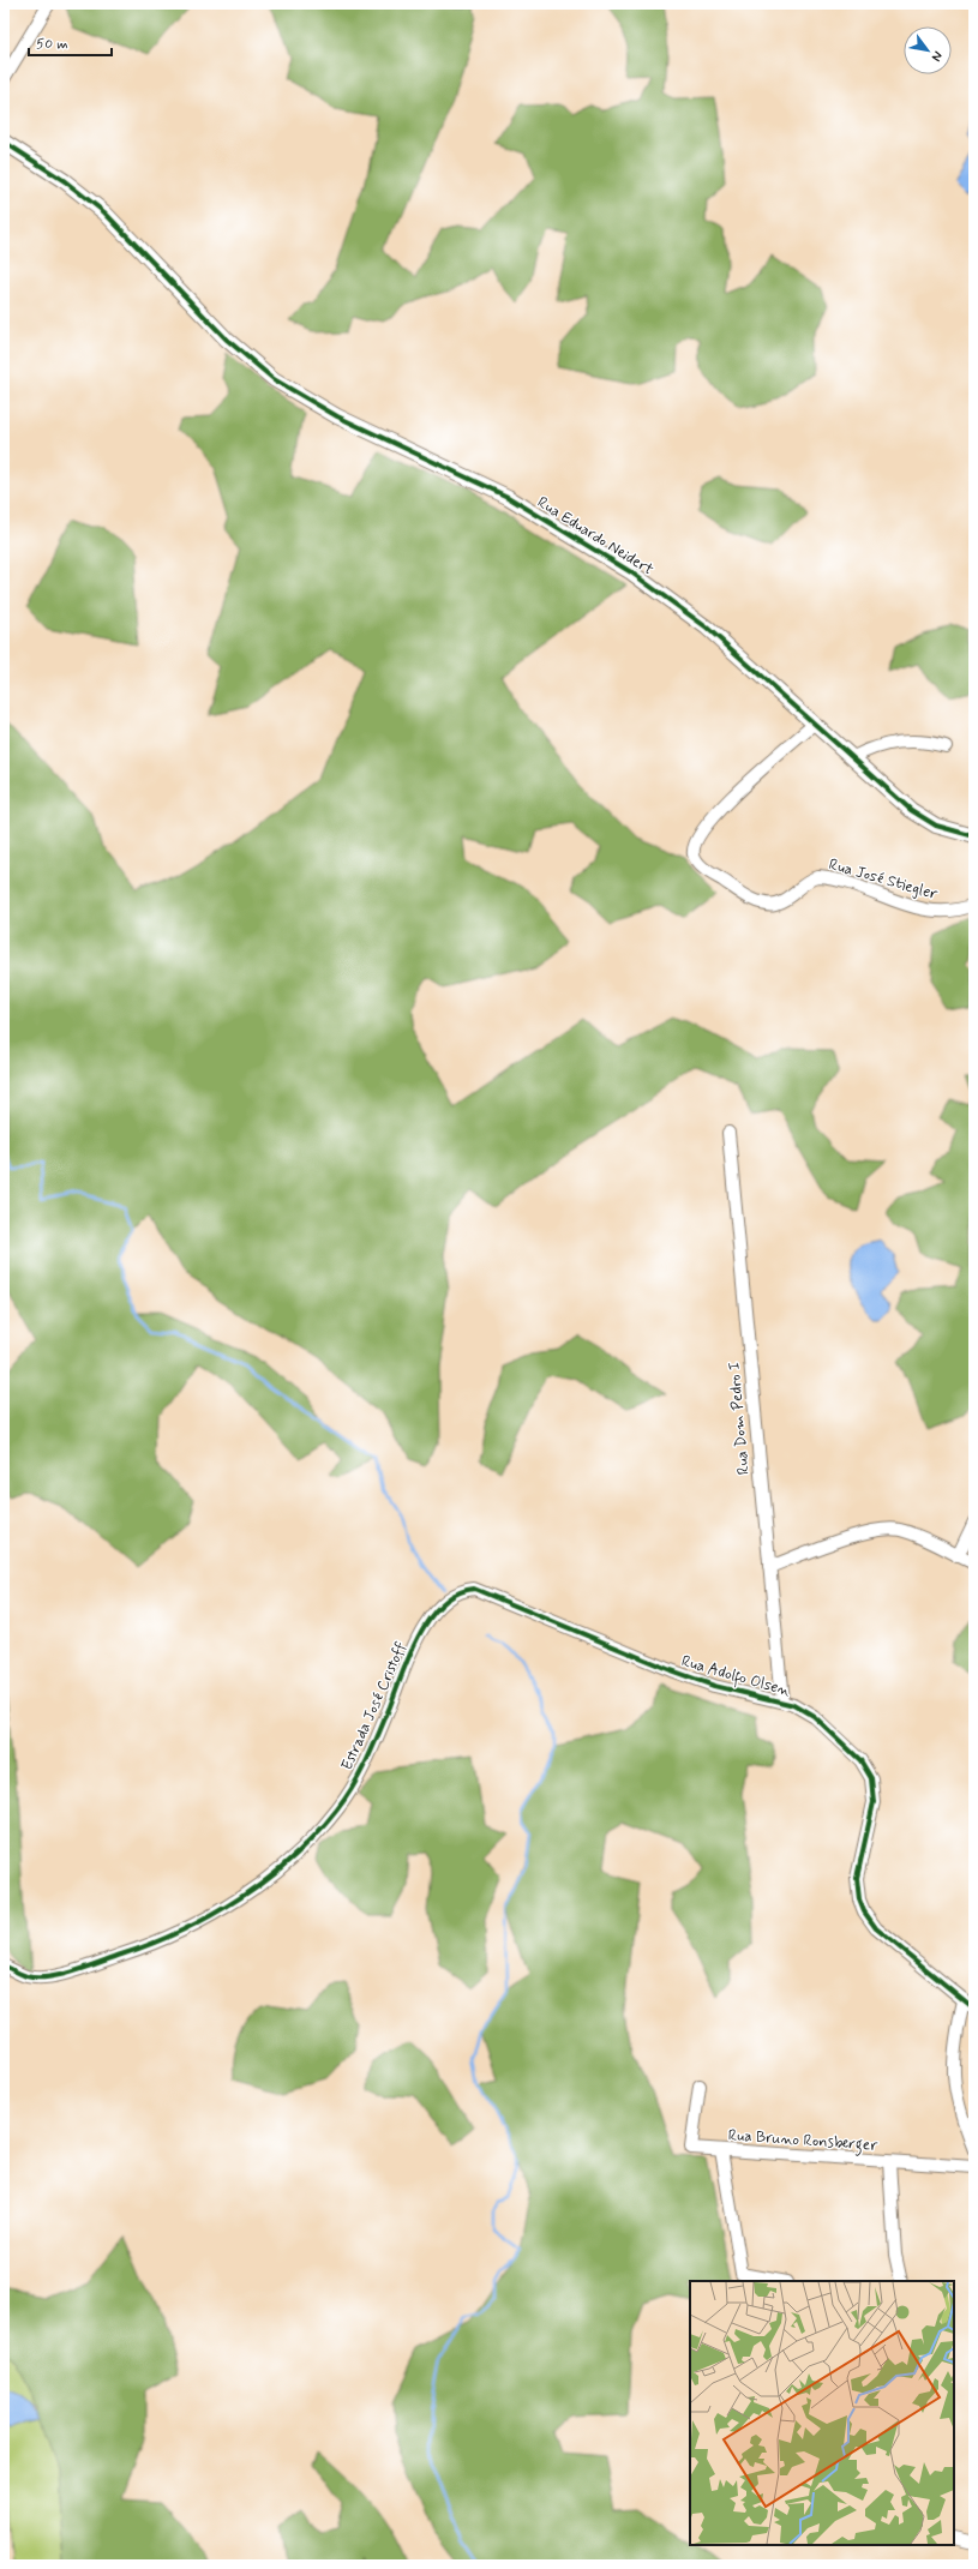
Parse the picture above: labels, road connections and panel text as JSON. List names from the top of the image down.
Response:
{
  "streets": {
    "street": [
      "Rua Eduardo Neidert",
      "Rua José Stiegler",
      "Rua Dom Pedro I",
      "Rua Adolfo Olsen",
      "Estrada José Cristoff",
      "Rua Bruno Ronsberger"
    ]
  },
  "crossings": [
    ["Rua Eduardo Neidert", "Rua José Stiegler"],
    ["Rua Dom Pedro I", "Rua Adolfo Olsen"],
    ["Rua Adolfo Olsen", "Estrada José Cristoff"]
  ],
  "scale_bar": "50 m",
  "north": "bottom right"
}
